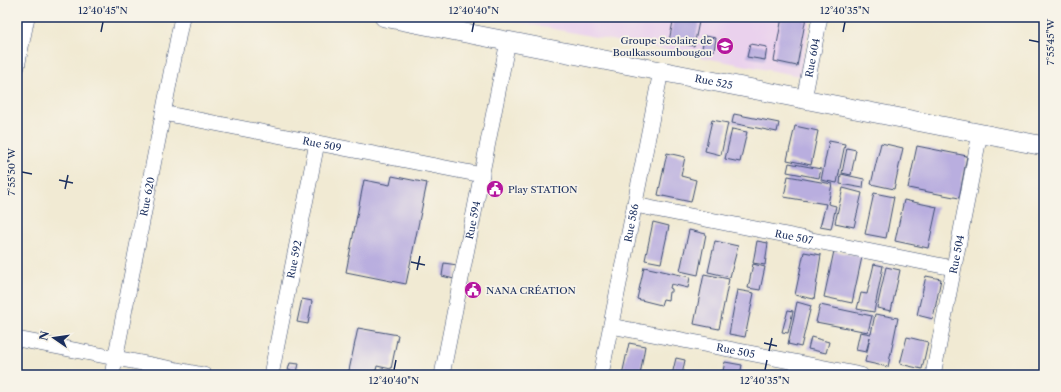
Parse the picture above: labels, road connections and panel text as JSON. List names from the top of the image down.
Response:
{
  "streets": {
    "street": [
      "Rue 604",
      "Rue 525",
      "Rue 509",
      "Rue 620",
      "Rue 594",
      "Rue 586",
      "Rue 507",
      "Rue 504",
      "Rue 592",
      "Rue 505"
    ]
  },
  "crossings": [
    ["Rue 604", "Rue 525"],
    ["Rue 525", "Rue 594"],
    ["Rue 525", "Rue 586"],
    ["Rue 525", "Rue 504"],
    ["Rue 509", "Rue 620"],
    ["Rue 509", "Rue 594"],
    ["Rue 509", "Rue 592"],
    ["Rue 586", "Rue 507"],
    ["Rue 586", "Rue 505"],
    ["Rue 507", "Rue 504"]
  ],
  "places": {
    "school or university": ["Groupe Scolaire de Boulkassoumbougou"],
    "public building": ["Play STATION", "NANA CRÉATION"]
  },
  "north": "left",
  "coordinates": [
    "12°40'45\"N",
    "12°40'40\"N",
    "12°40'35\"N",
    "7°55'45\"W",
    "7°55'50\"W"
  ]
}
